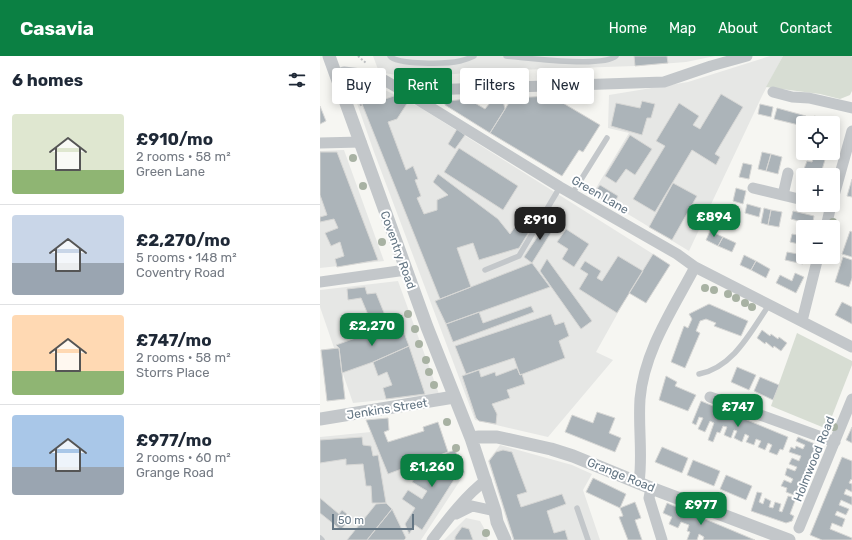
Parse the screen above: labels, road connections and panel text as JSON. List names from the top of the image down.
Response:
{
  "streets": {
    "street": [
      "Green Lane",
      "Coventry Road",
      "Jenkins Street",
      "Holmwood Road",
      "Grange Road"
    ]
  },
  "crossings": [
    ["Coventry Road", "Jenkins Street"],
    ["Coventry Road", "Grange Road"]
  ],
  "scale_bar": "50 m",
  "page": {
    "header": "Casavia",
    "nav": [
      "Home",
      "Map",
      "About",
      "Contact"
    ],
    "heading": "6 homes",
    "chip": [
      "Buy",
      "Rent",
      "Filters",
      "New"
    ],
    "list": [
      {
        "name": "£910/mo",
        "note": "2 rooms · 58 m² · Green Lane"
      },
      {
        "name": "£2,270/mo",
        "note": "5 rooms · 148 m² · Coventry Road"
      },
      {
        "name": "£747/mo",
        "note": "2 rooms · 58 m² · Storrs Place"
      },
      {
        "name": "£977/mo",
        "note": "2 rooms · 60 m² · Grange Road"
      }
    ],
    "map_buttons": ["+", "−"],
    "price": [
      "£894",
      "£910",
      "£2,270",
      "£747",
      "£1,260",
      "£977"
    ],
    "scale": "50 m"
  }
}
